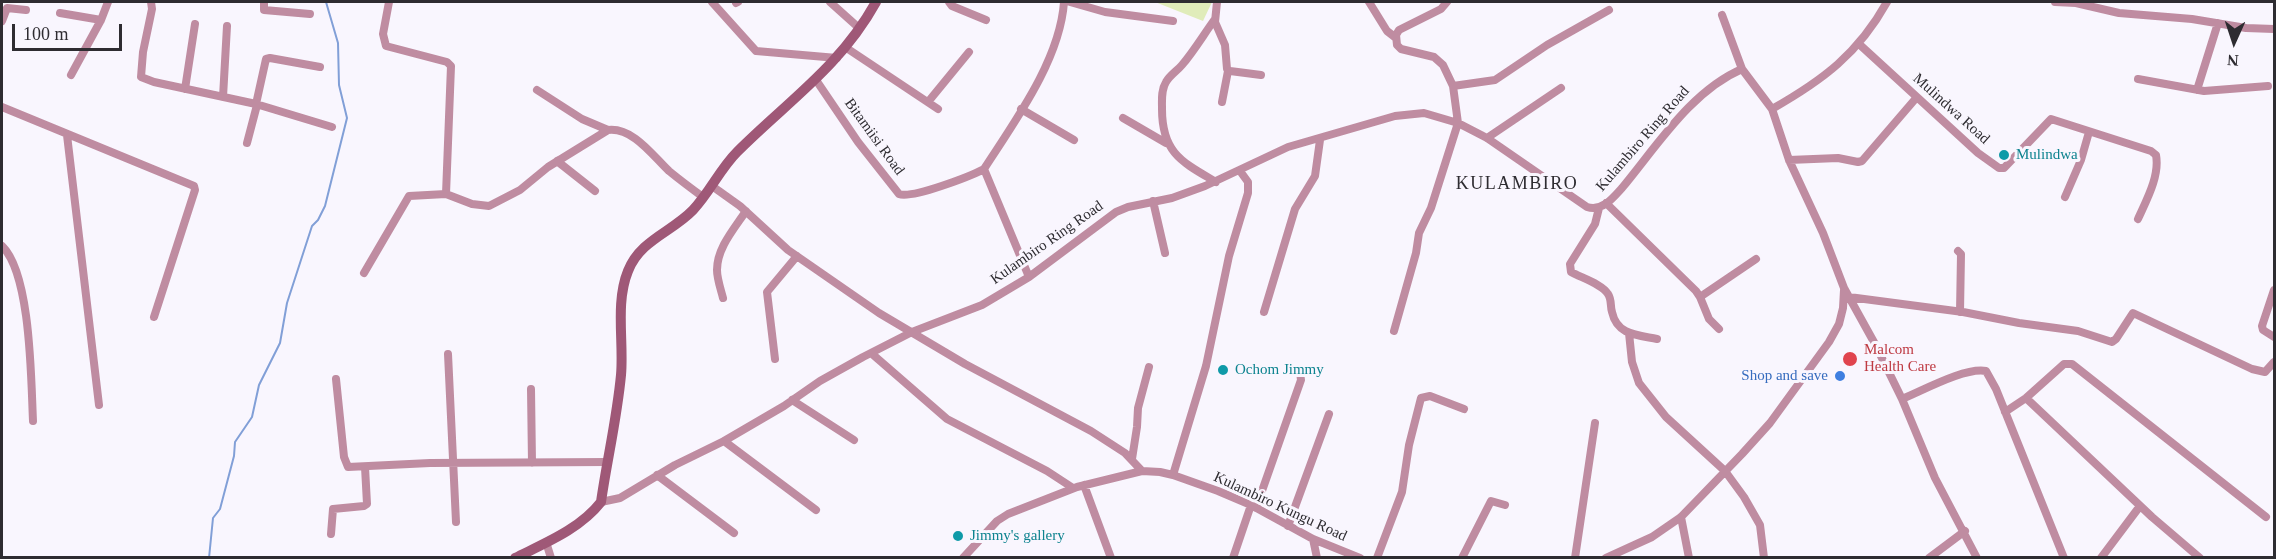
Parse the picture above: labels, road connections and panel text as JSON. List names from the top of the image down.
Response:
{
  "streets": {
    "street": [
      "Mulindwa Road",
      "Bitamiisi Road",
      "Kulambiro Ring Road",
      "Kulambiro Kungu Road"
    ]
  },
  "districts": ["KULAMBIRO"],
  "places": [
    "Mulindwa",
    "Malcom Health Care",
    "Ochom Jimmy",
    "Shop and save",
    "Jimmy's gallery"
  ],
  "scale_bar": "100 m",
  "north": "bottom"
}
